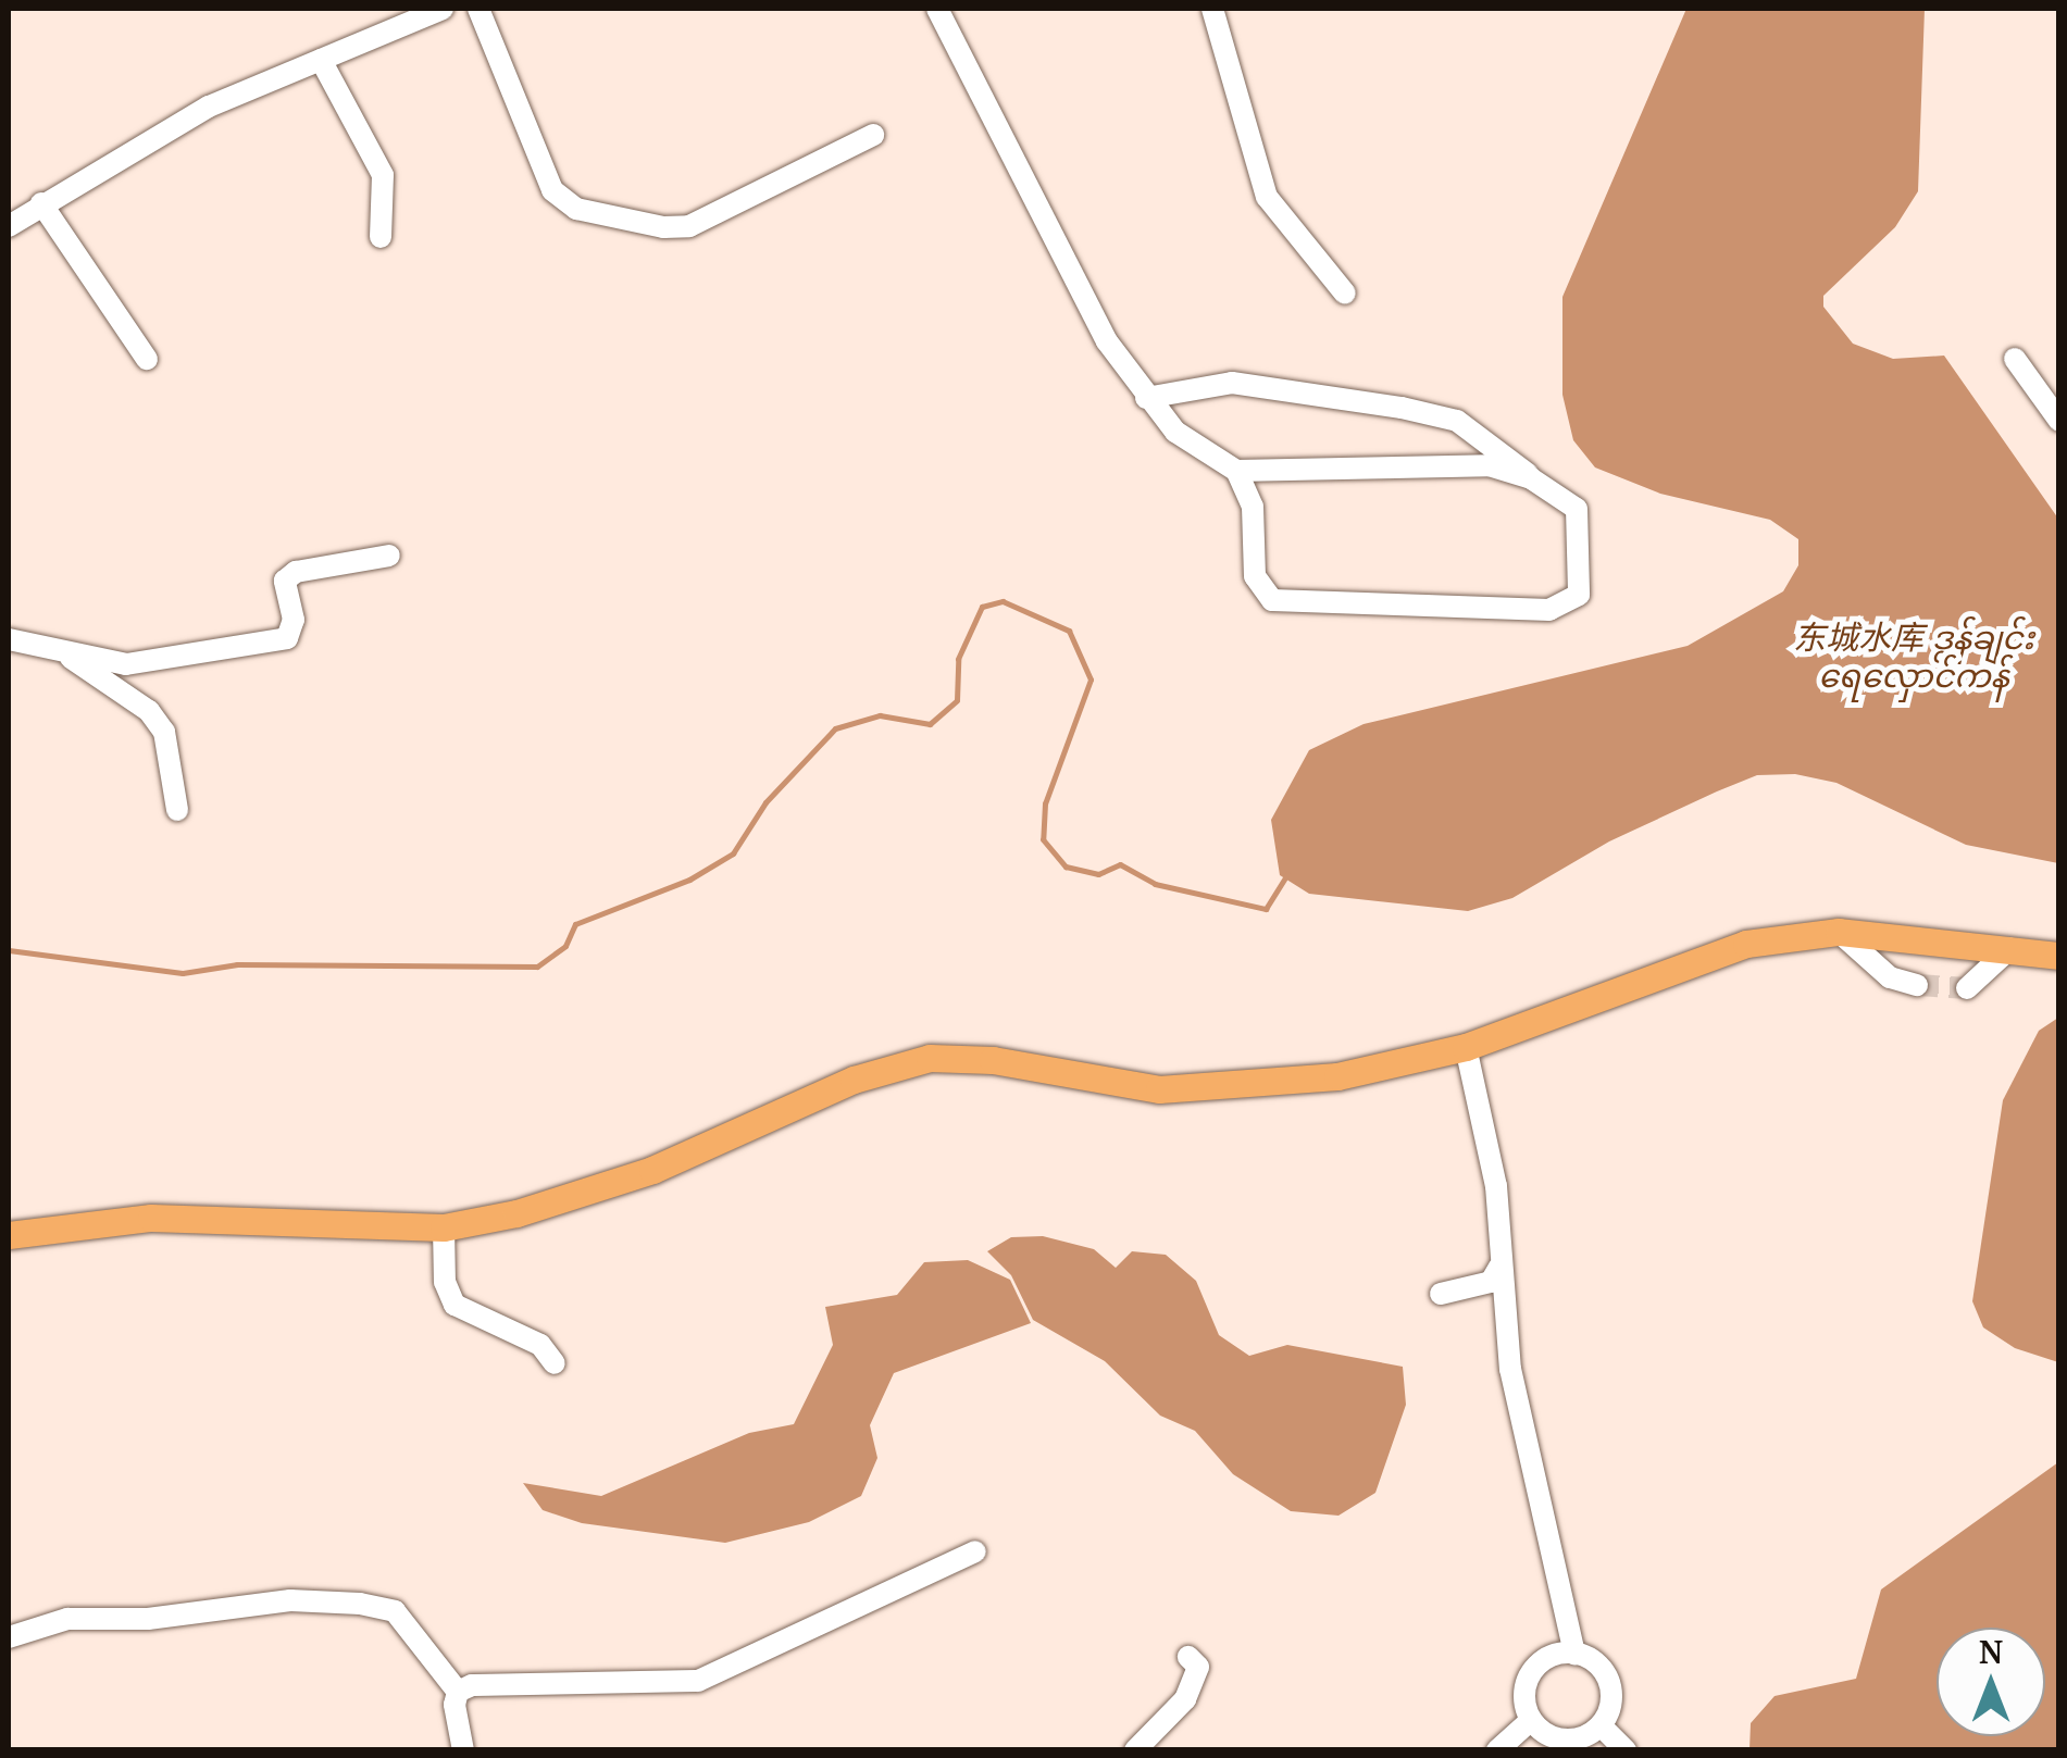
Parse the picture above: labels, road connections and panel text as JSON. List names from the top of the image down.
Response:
{
  "water": ["东城水库 ဒွန်ချင်း ရေလှောင်ကန်"],
  "north": "top"
}
